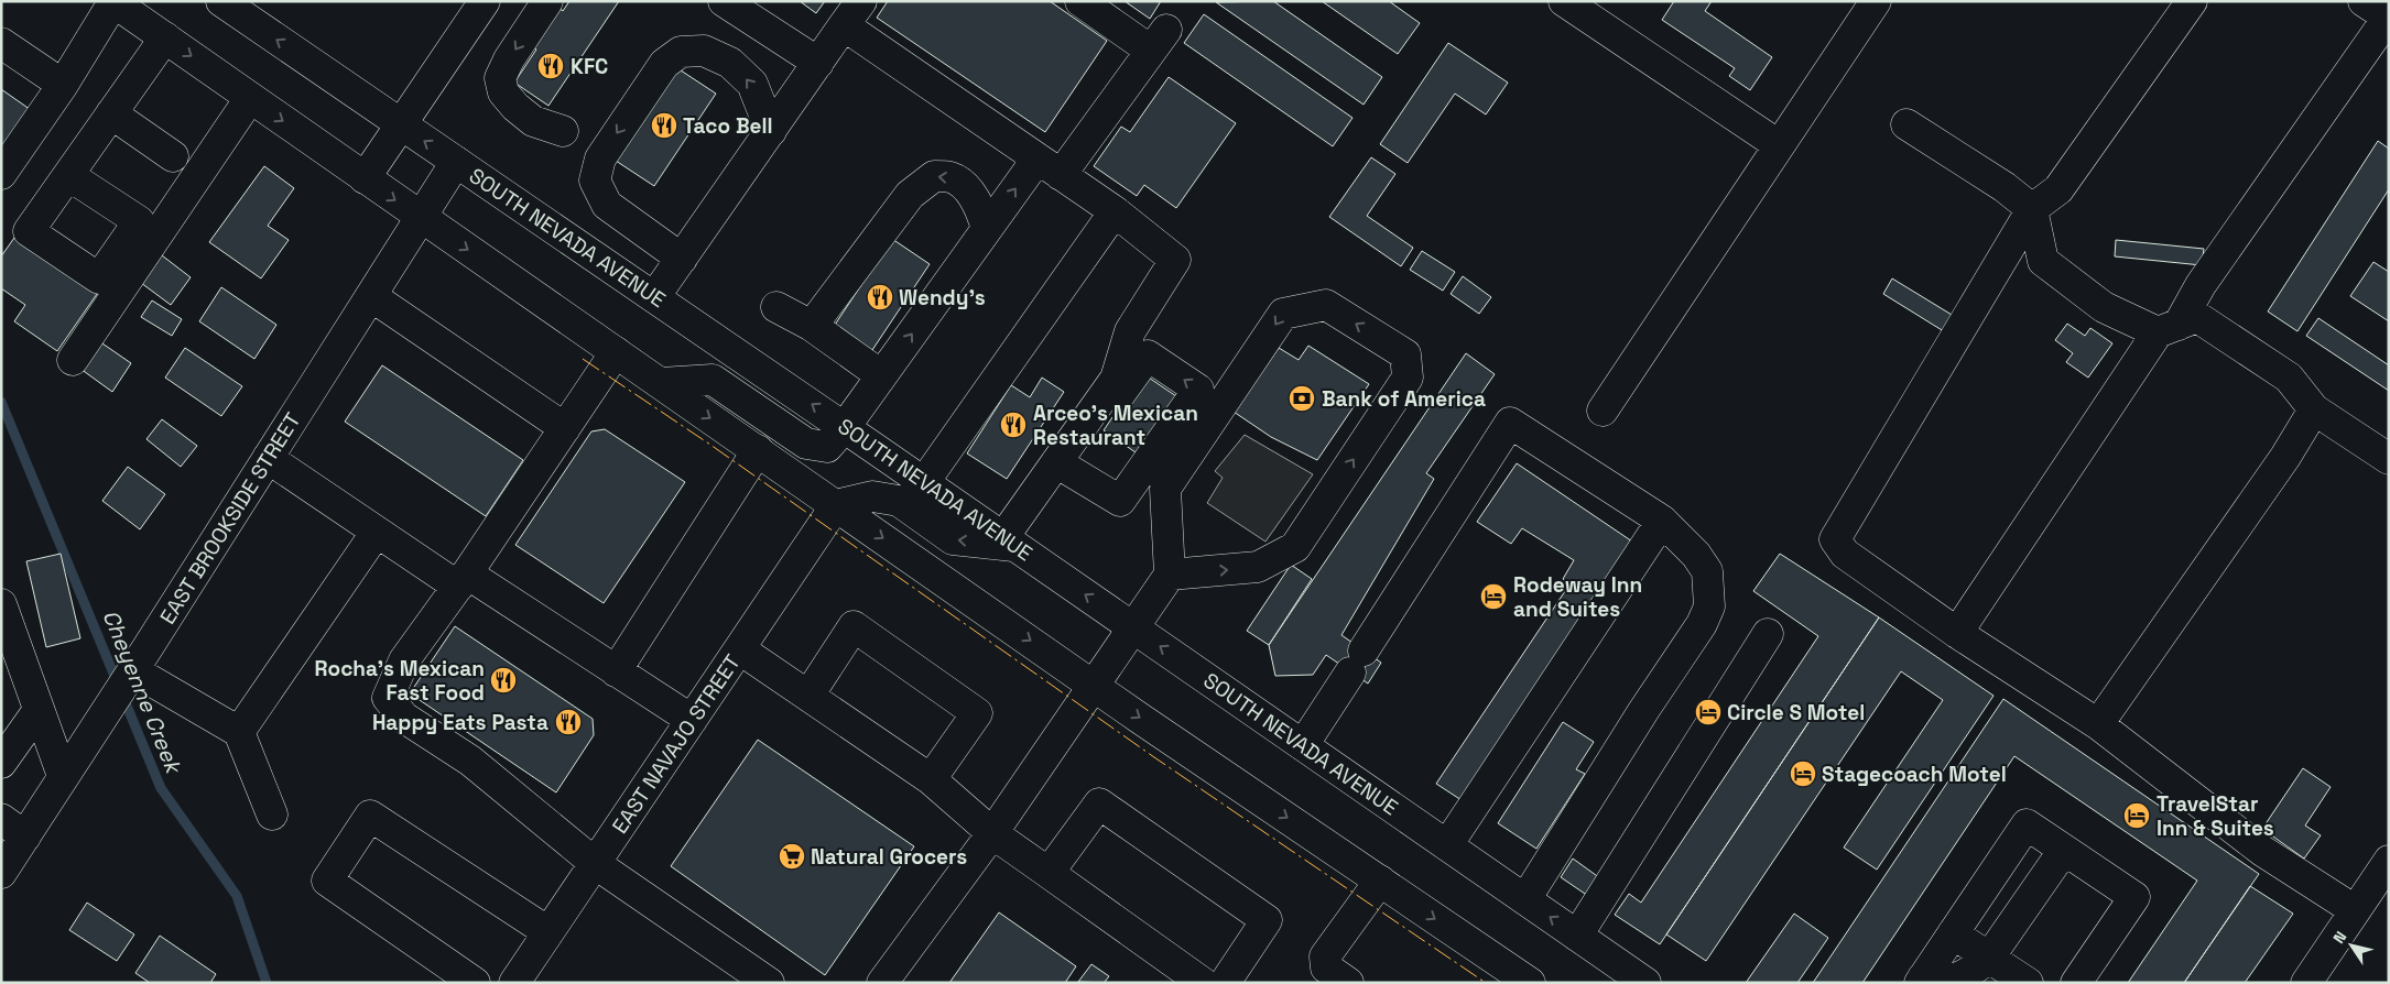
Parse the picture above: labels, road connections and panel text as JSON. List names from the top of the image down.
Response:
{
  "streets": {
    "main road": ["SOUTH NEVADA AVENUE", "EAST BROOKSIDE STREET", "EAST NAVAJO STREET"]
  },
  "crossings": [
    ["SOUTH NEVADA AVENUE", "EAST BROOKSIDE STREET"]
  ],
  "water": ["Cheyenne Creek"],
  "places": {
    "restaurant": [
      "KFC",
      "Taco Bell",
      "Wendy's",
      "Arceo's Mexican Restaurant",
      "Rocha's Mexican Fast Food",
      "Happy Eats Pasta"
    ],
    "bank": ["Bank of America"],
    "hotel": [
      "Rodeway Inn and Suites",
      "Circle S Motel",
      "Stagecoach Motel",
      "TravelStar Inn & Suites"
    ],
    "supermarket": ["Natural Grocers"]
  },
  "north": "top left"
}
